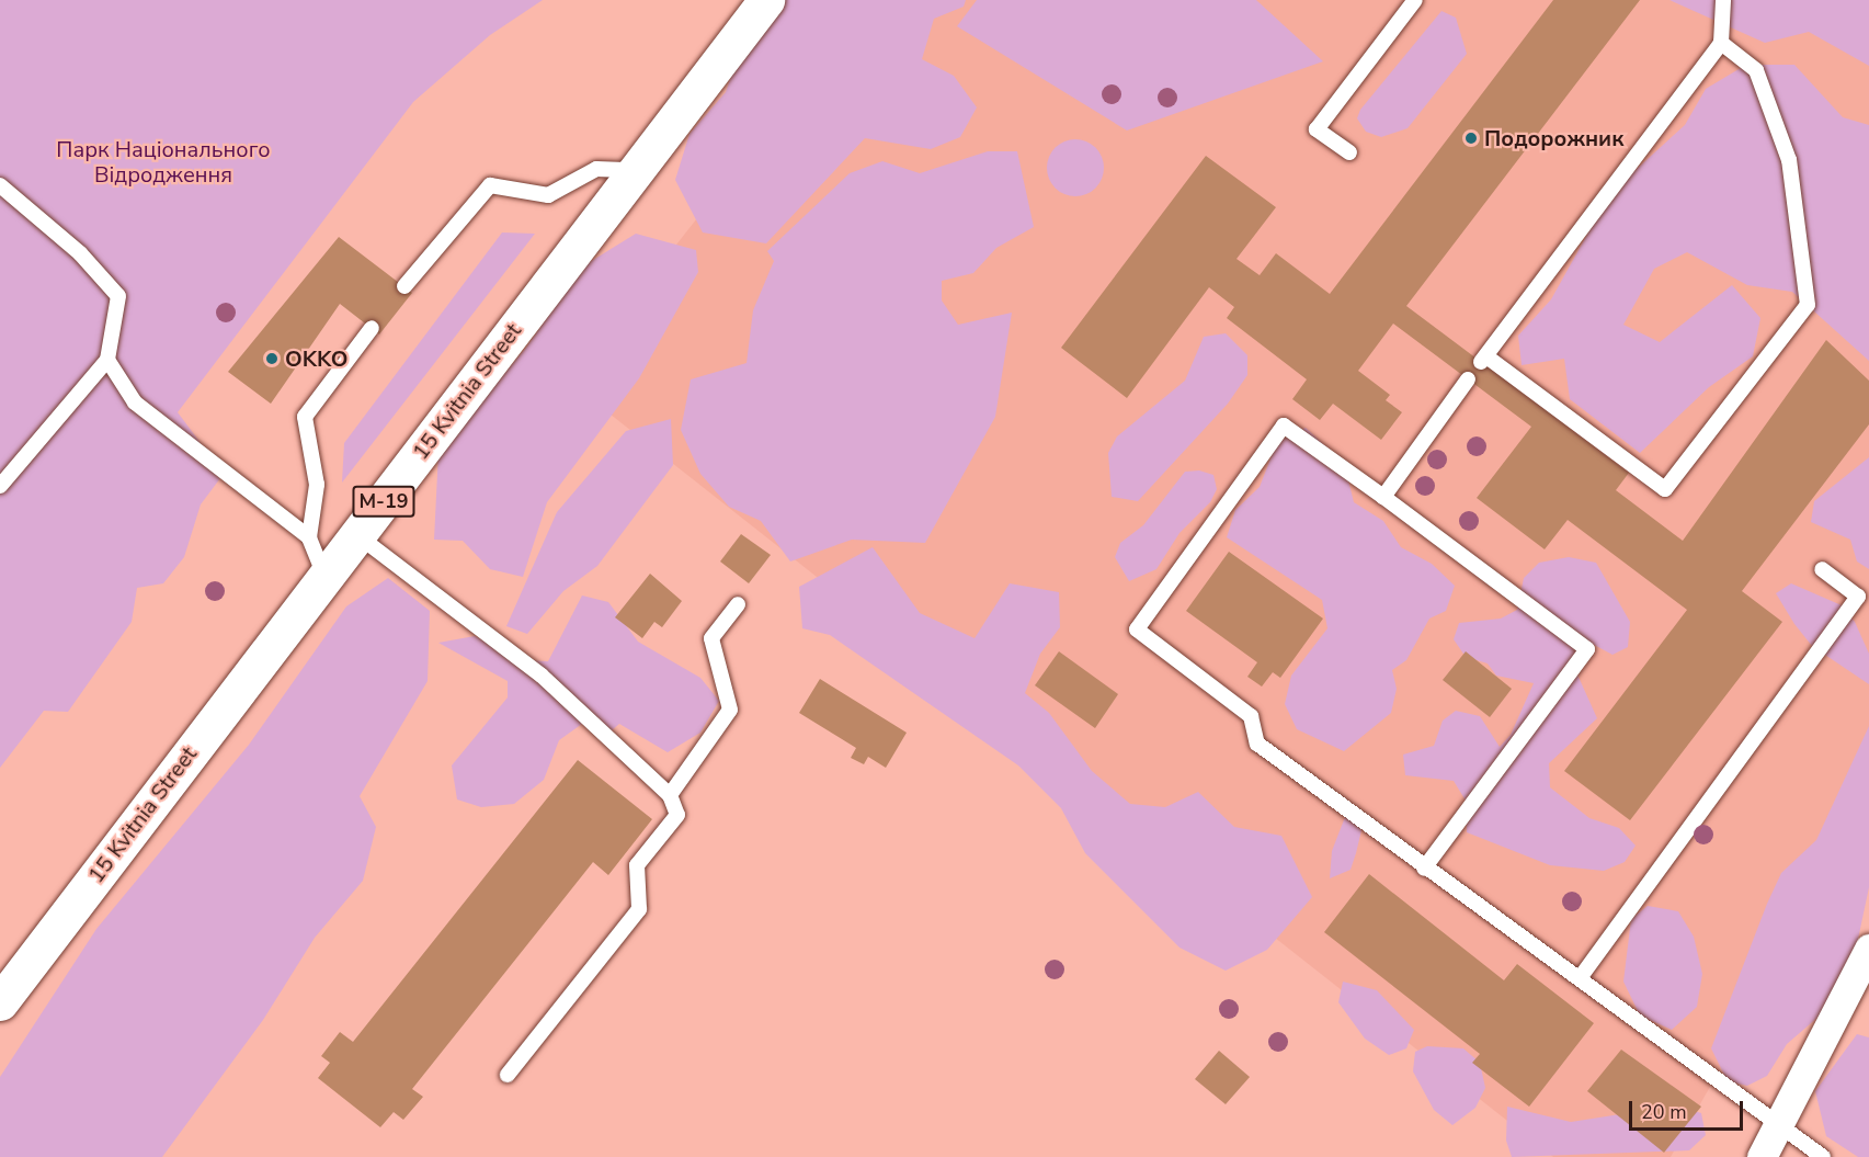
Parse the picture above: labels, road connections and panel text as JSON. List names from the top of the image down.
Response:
{
  "streets": {
    "highway": ["15 Kvitnia Street", "М-19"]
  },
  "parks": ["Парк Національного Відродження"],
  "places": ["Подорожник", "OKKO"],
  "scale_bar": "20 m"
}
